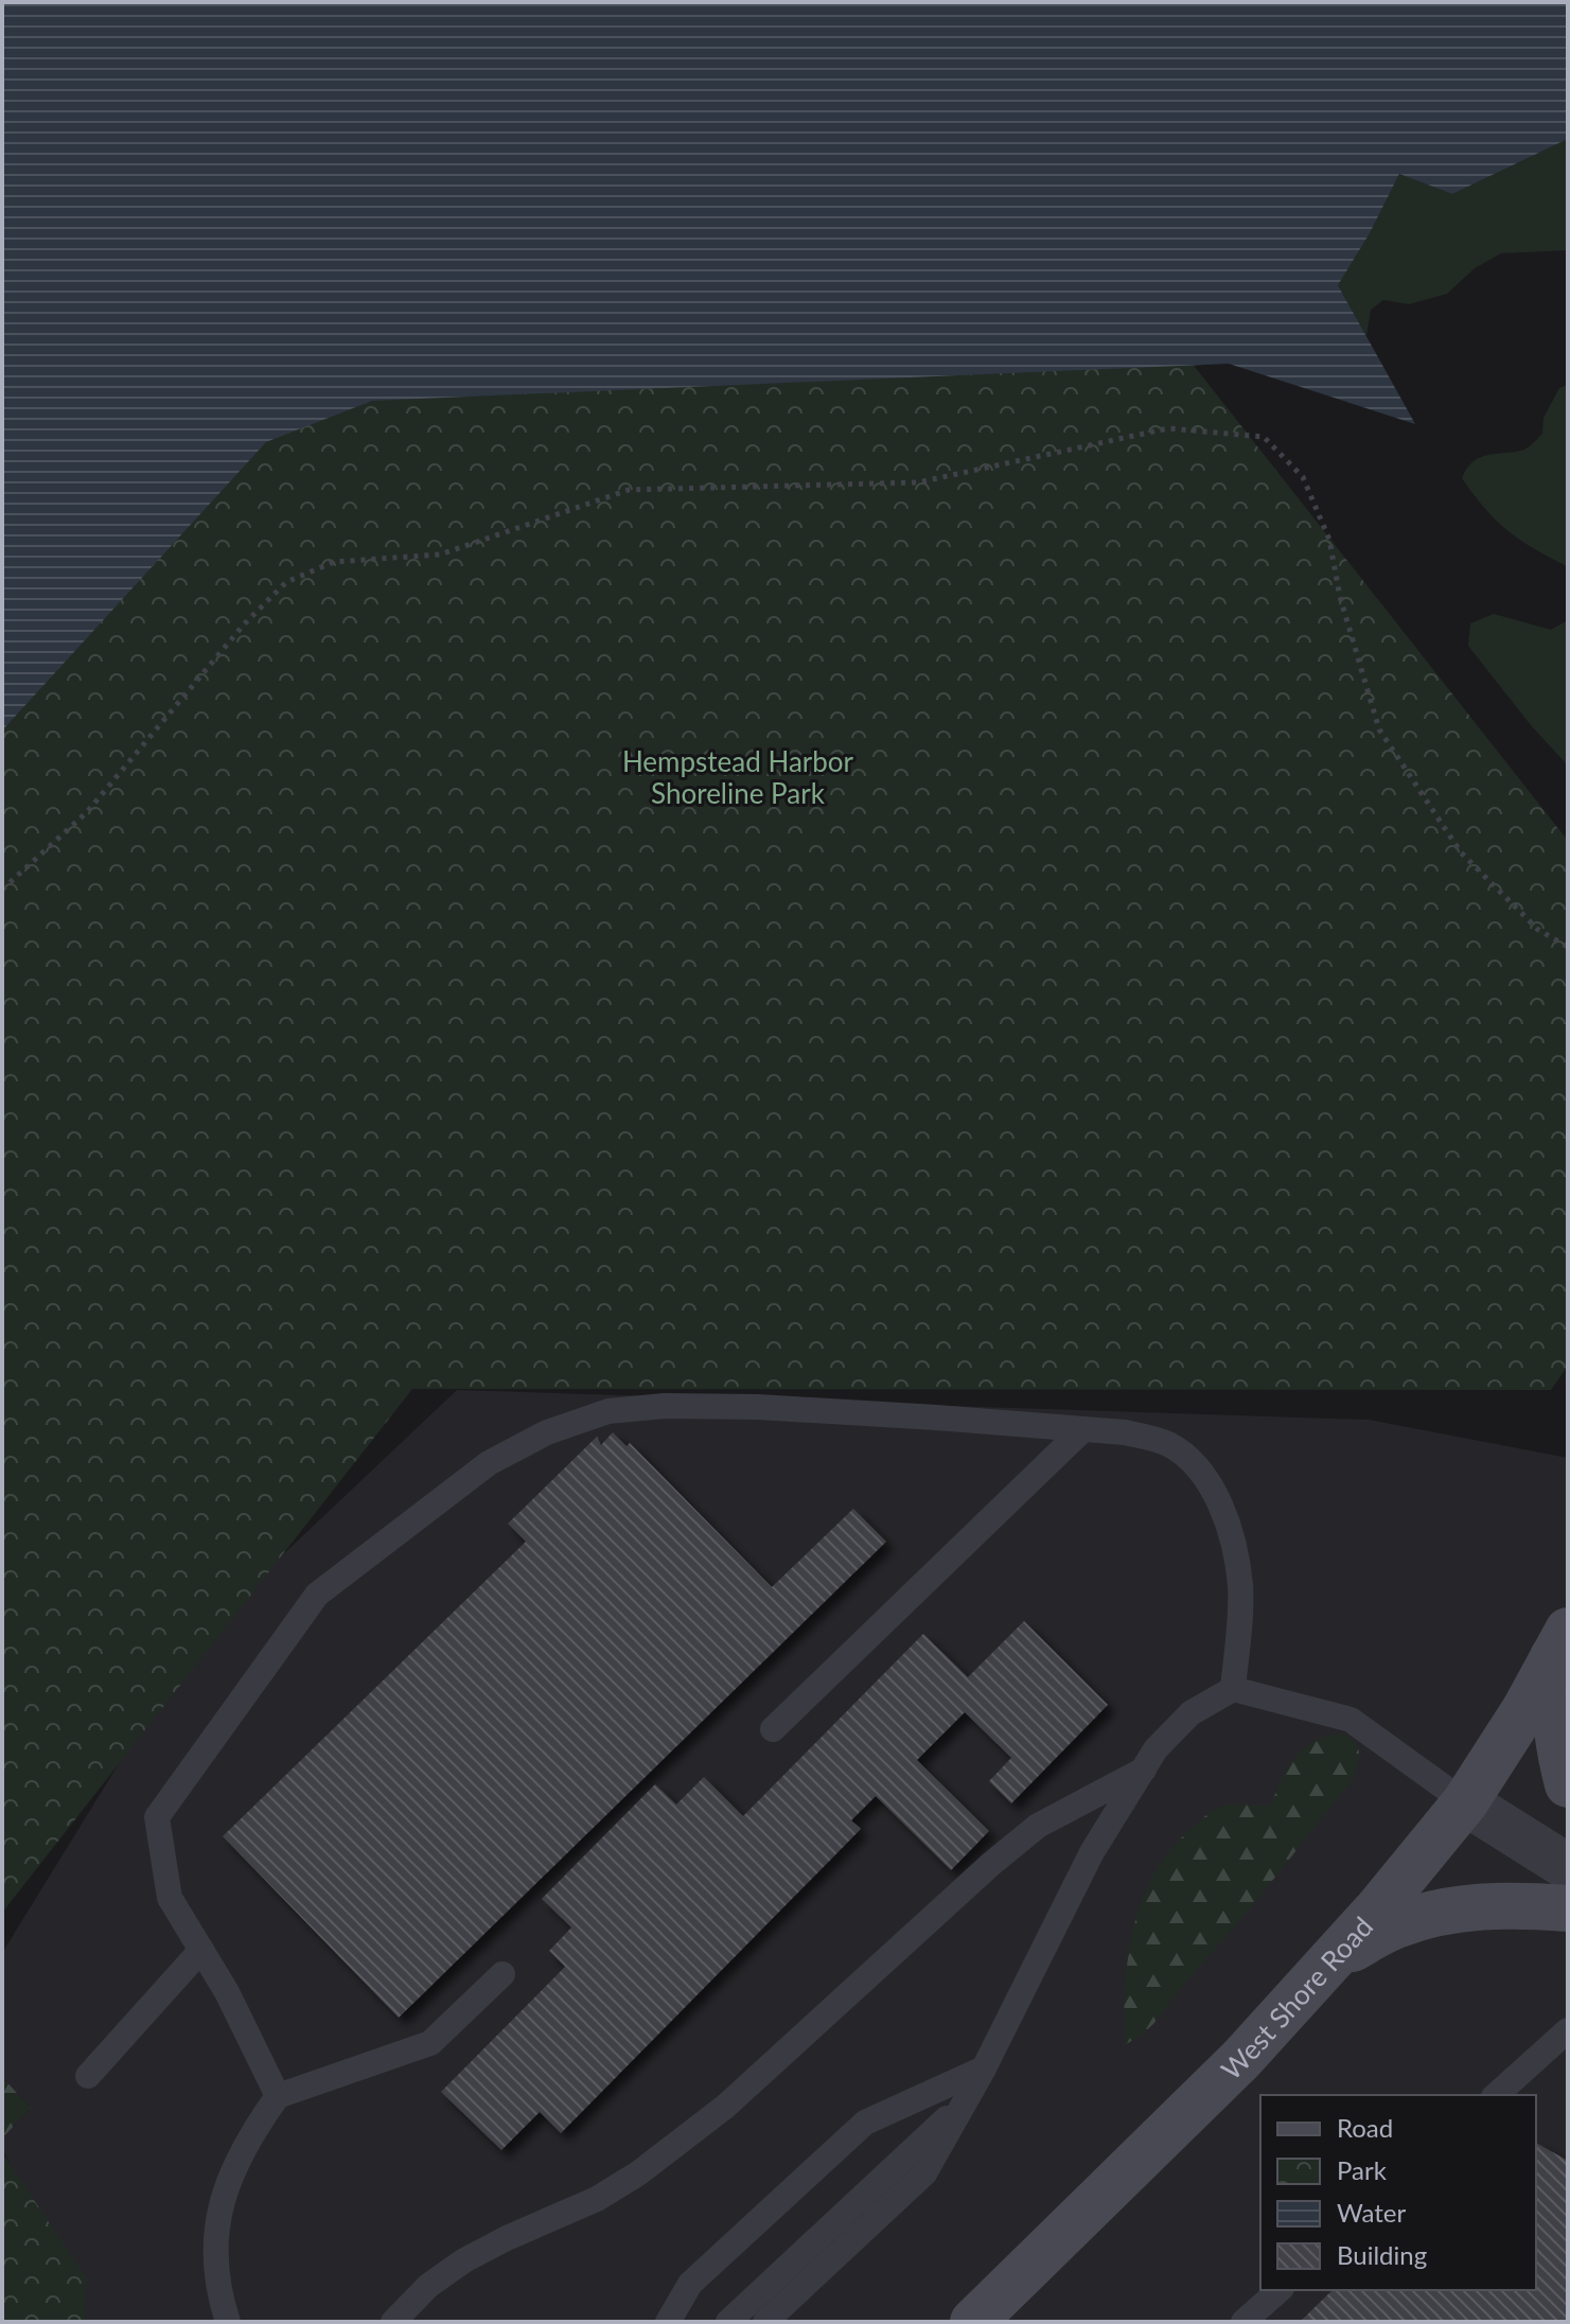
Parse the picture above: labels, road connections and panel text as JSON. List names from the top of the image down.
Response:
{
  "streets": {
    "main road": ["West Shore Road"]
  },
  "parks": ["Hempstead Harbor Shoreline Park"],
  "legend": [
    "Road",
    "Park",
    "Water",
    "Building"
  ]
}
